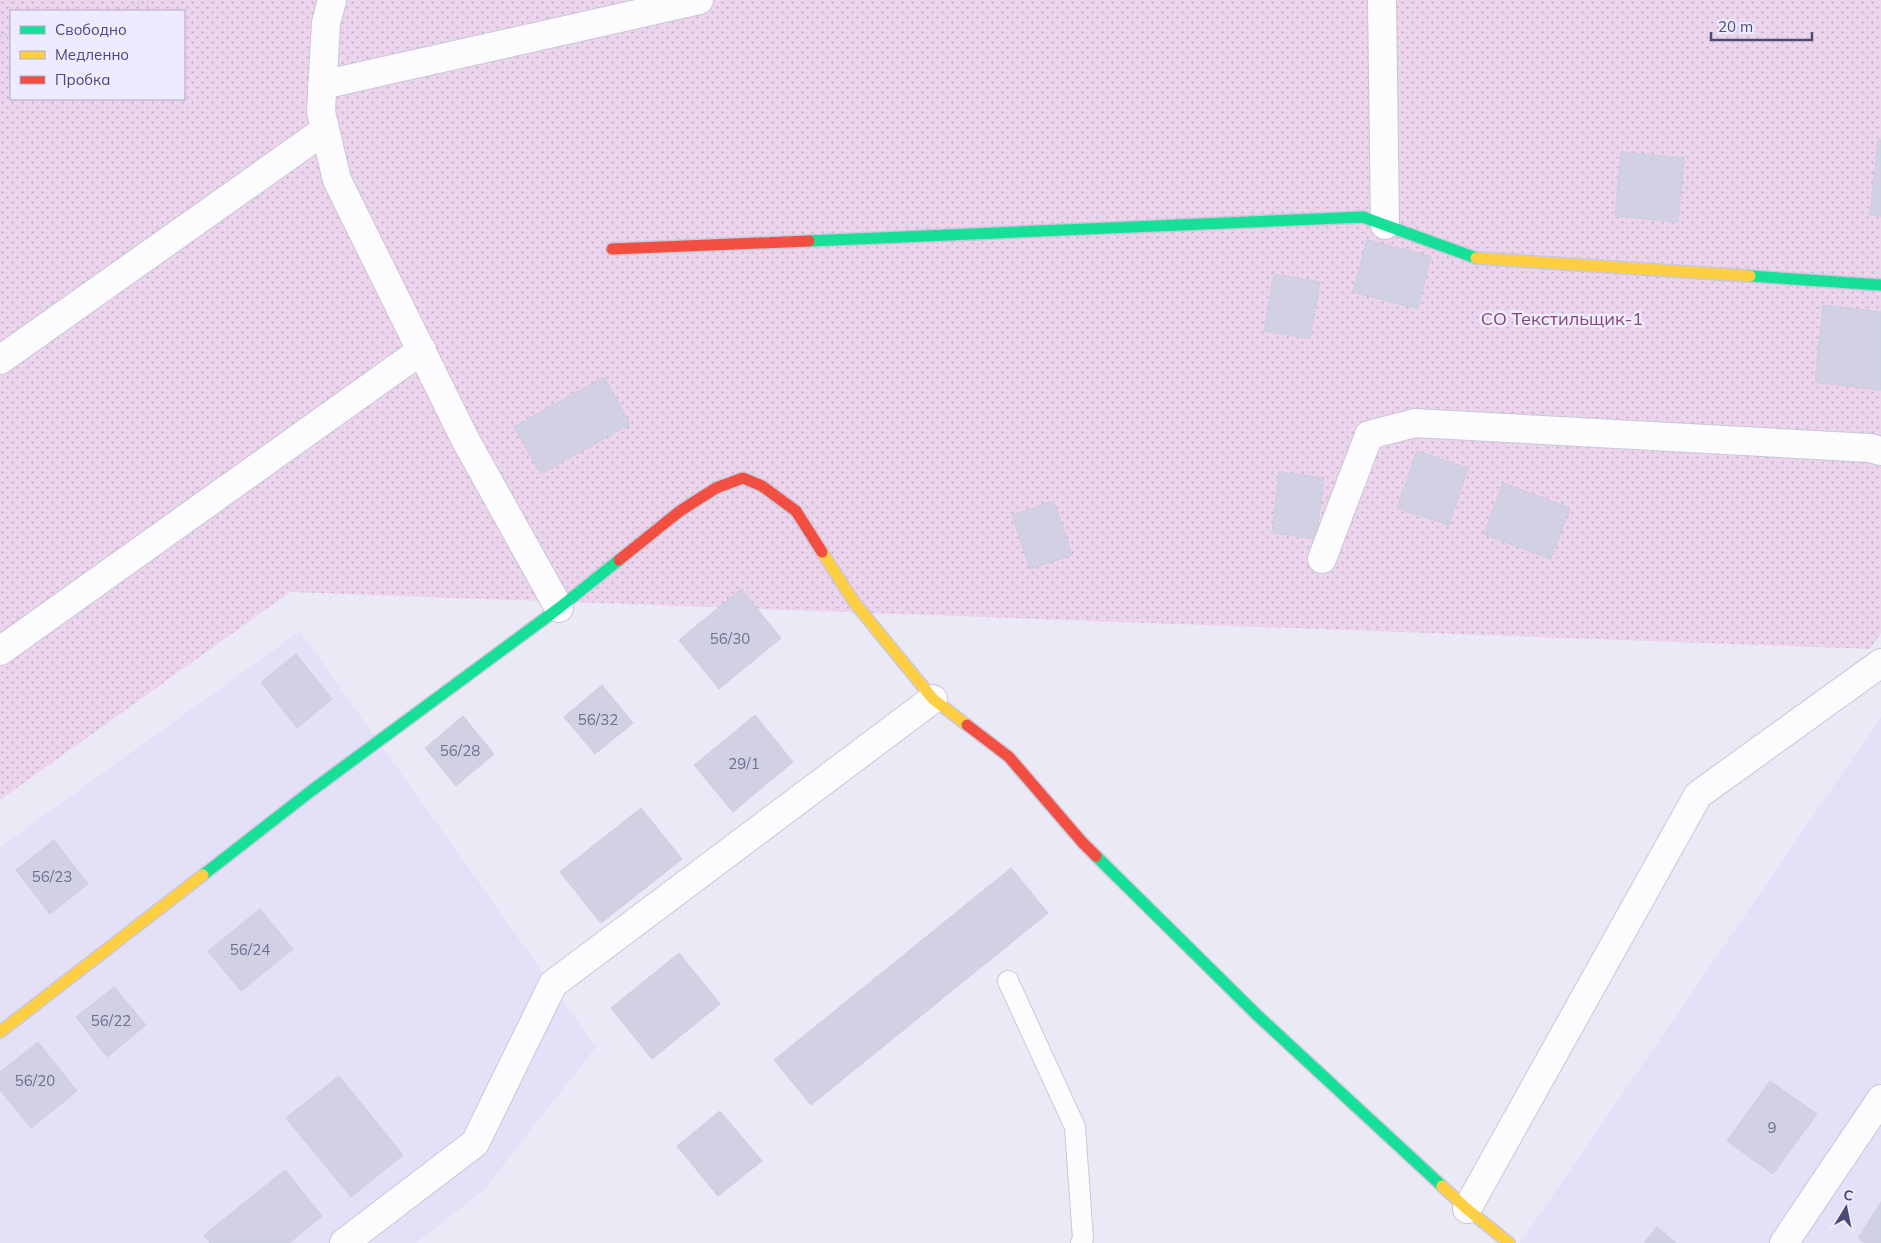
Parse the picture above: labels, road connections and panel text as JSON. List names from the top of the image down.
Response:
{
  "parks": ["СО Текстильщик-1"],
  "house_numbers": [
    "56/30",
    "56/32",
    "56/28",
    "29/1",
    "56/23",
    "56/24",
    "56/22",
    "56/20",
    "9"
  ],
  "legend": ["Свободно", "Медленно", "Пробка"],
  "scale_bar": "20 m",
  "north": "top"
}
